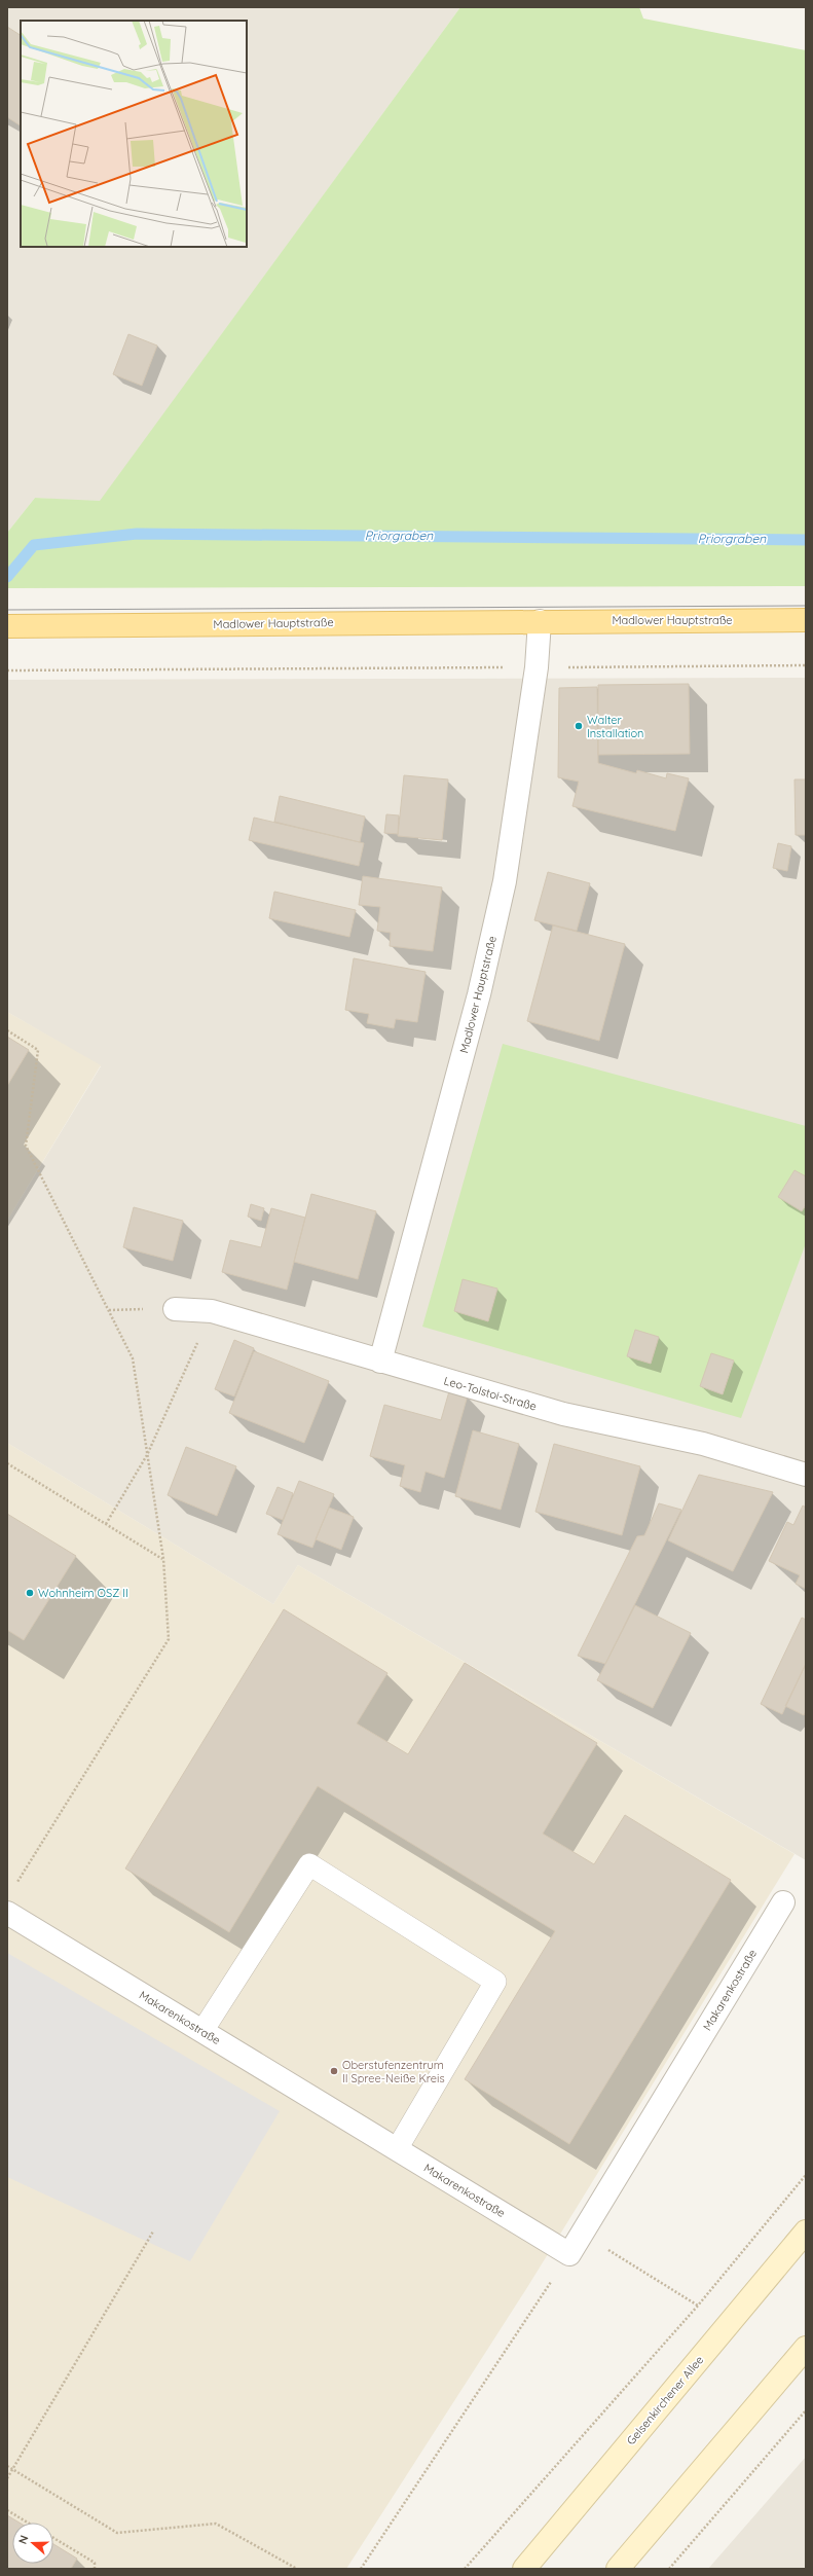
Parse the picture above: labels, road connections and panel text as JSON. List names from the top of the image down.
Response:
{
  "streets": {
    "main road": ["Madlower Hauptstraße", "Gelsenkirchener Allee"],
    "street": ["Leo-Tolstoi-Straße", "Makarenkostraße"]
  },
  "crossings": [
    ["Madlower Hauptstraße", "Leo-Tolstoi-Straße"]
  ],
  "water": ["Priorgraben"],
  "places": ["Walter Installation", "Wohnheim OSZ II", "Oberstufenzentrum II Spree-Neiße Kreis"],
  "north": "left"
}
